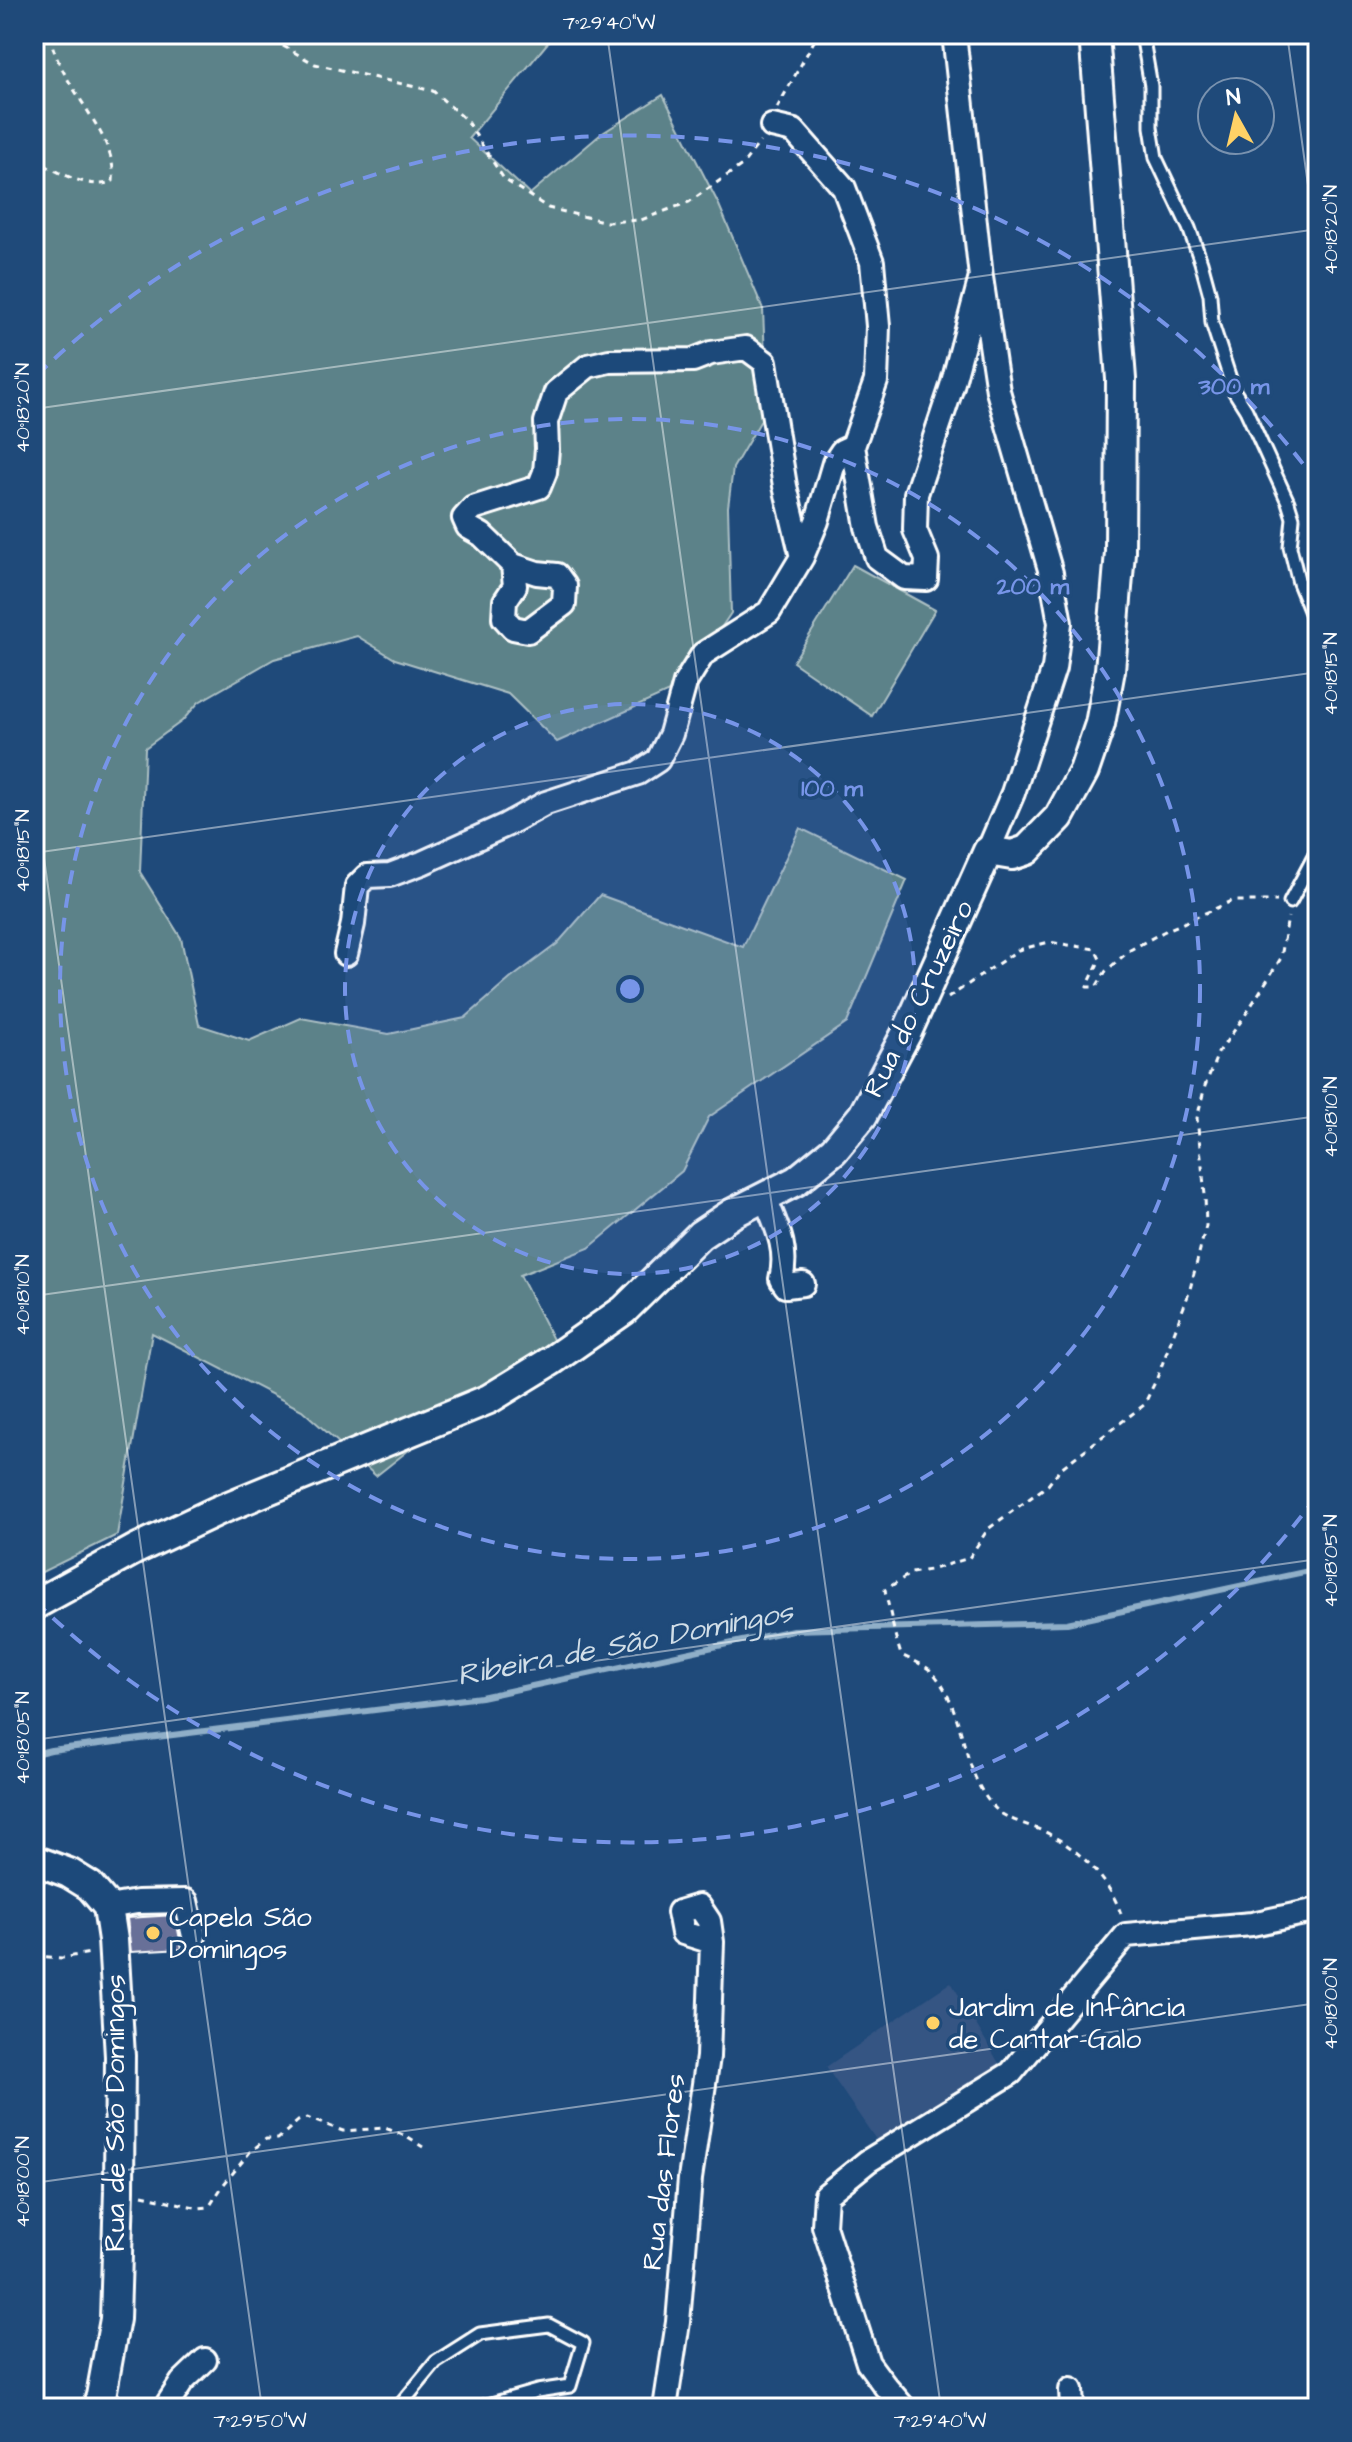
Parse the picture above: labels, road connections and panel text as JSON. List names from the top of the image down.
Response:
{
  "streets": {
    "street": ["Rua do Cruzeiro", "Rua de São Domingos", "Rua das Flores"]
  },
  "water": ["Ribeira de São Domingos"],
  "places": ["Capela São Domingos", "Jardim de Infância de Cantar-Galo"],
  "north": "top",
  "coordinates": [
    "7°29'40\"W",
    "40°18'20\"N",
    "40°18'15\"N",
    "40°18'10\"N",
    "40°18'05\"N",
    "40°18'00\"N",
    "7°29'50\"W"
  ],
  "rings": ["300 m", "200 m", "100 m"]
}
